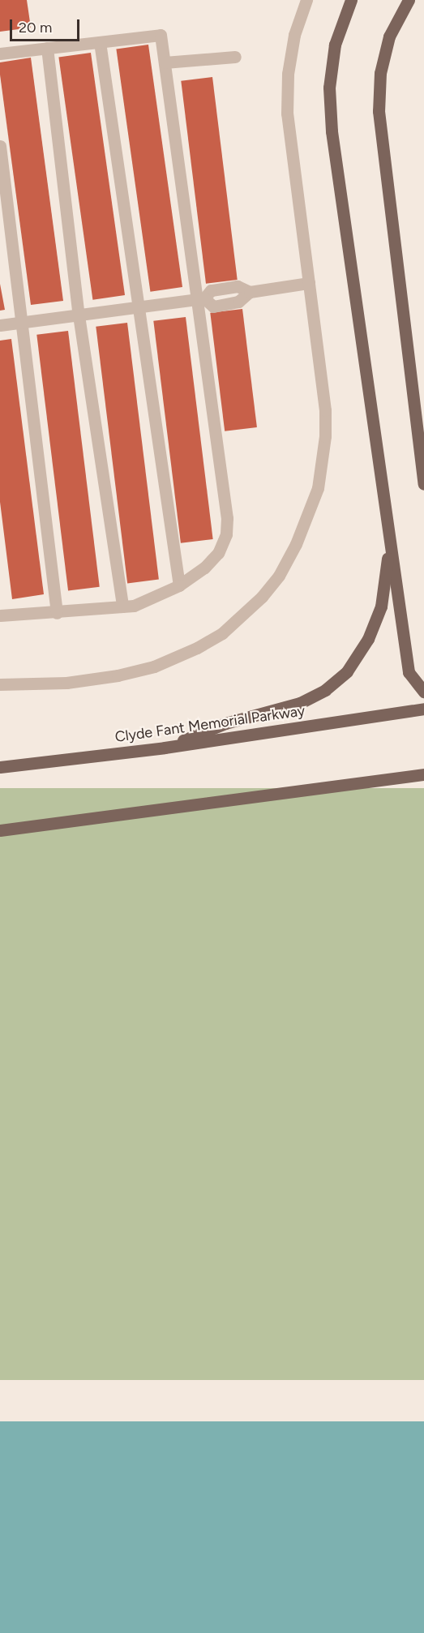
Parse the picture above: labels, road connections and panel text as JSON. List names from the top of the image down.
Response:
{
  "streets": {
    "main road": ["Clyde Fant Memorial Parkway"]
  },
  "scale_bar": "20 m"
}
